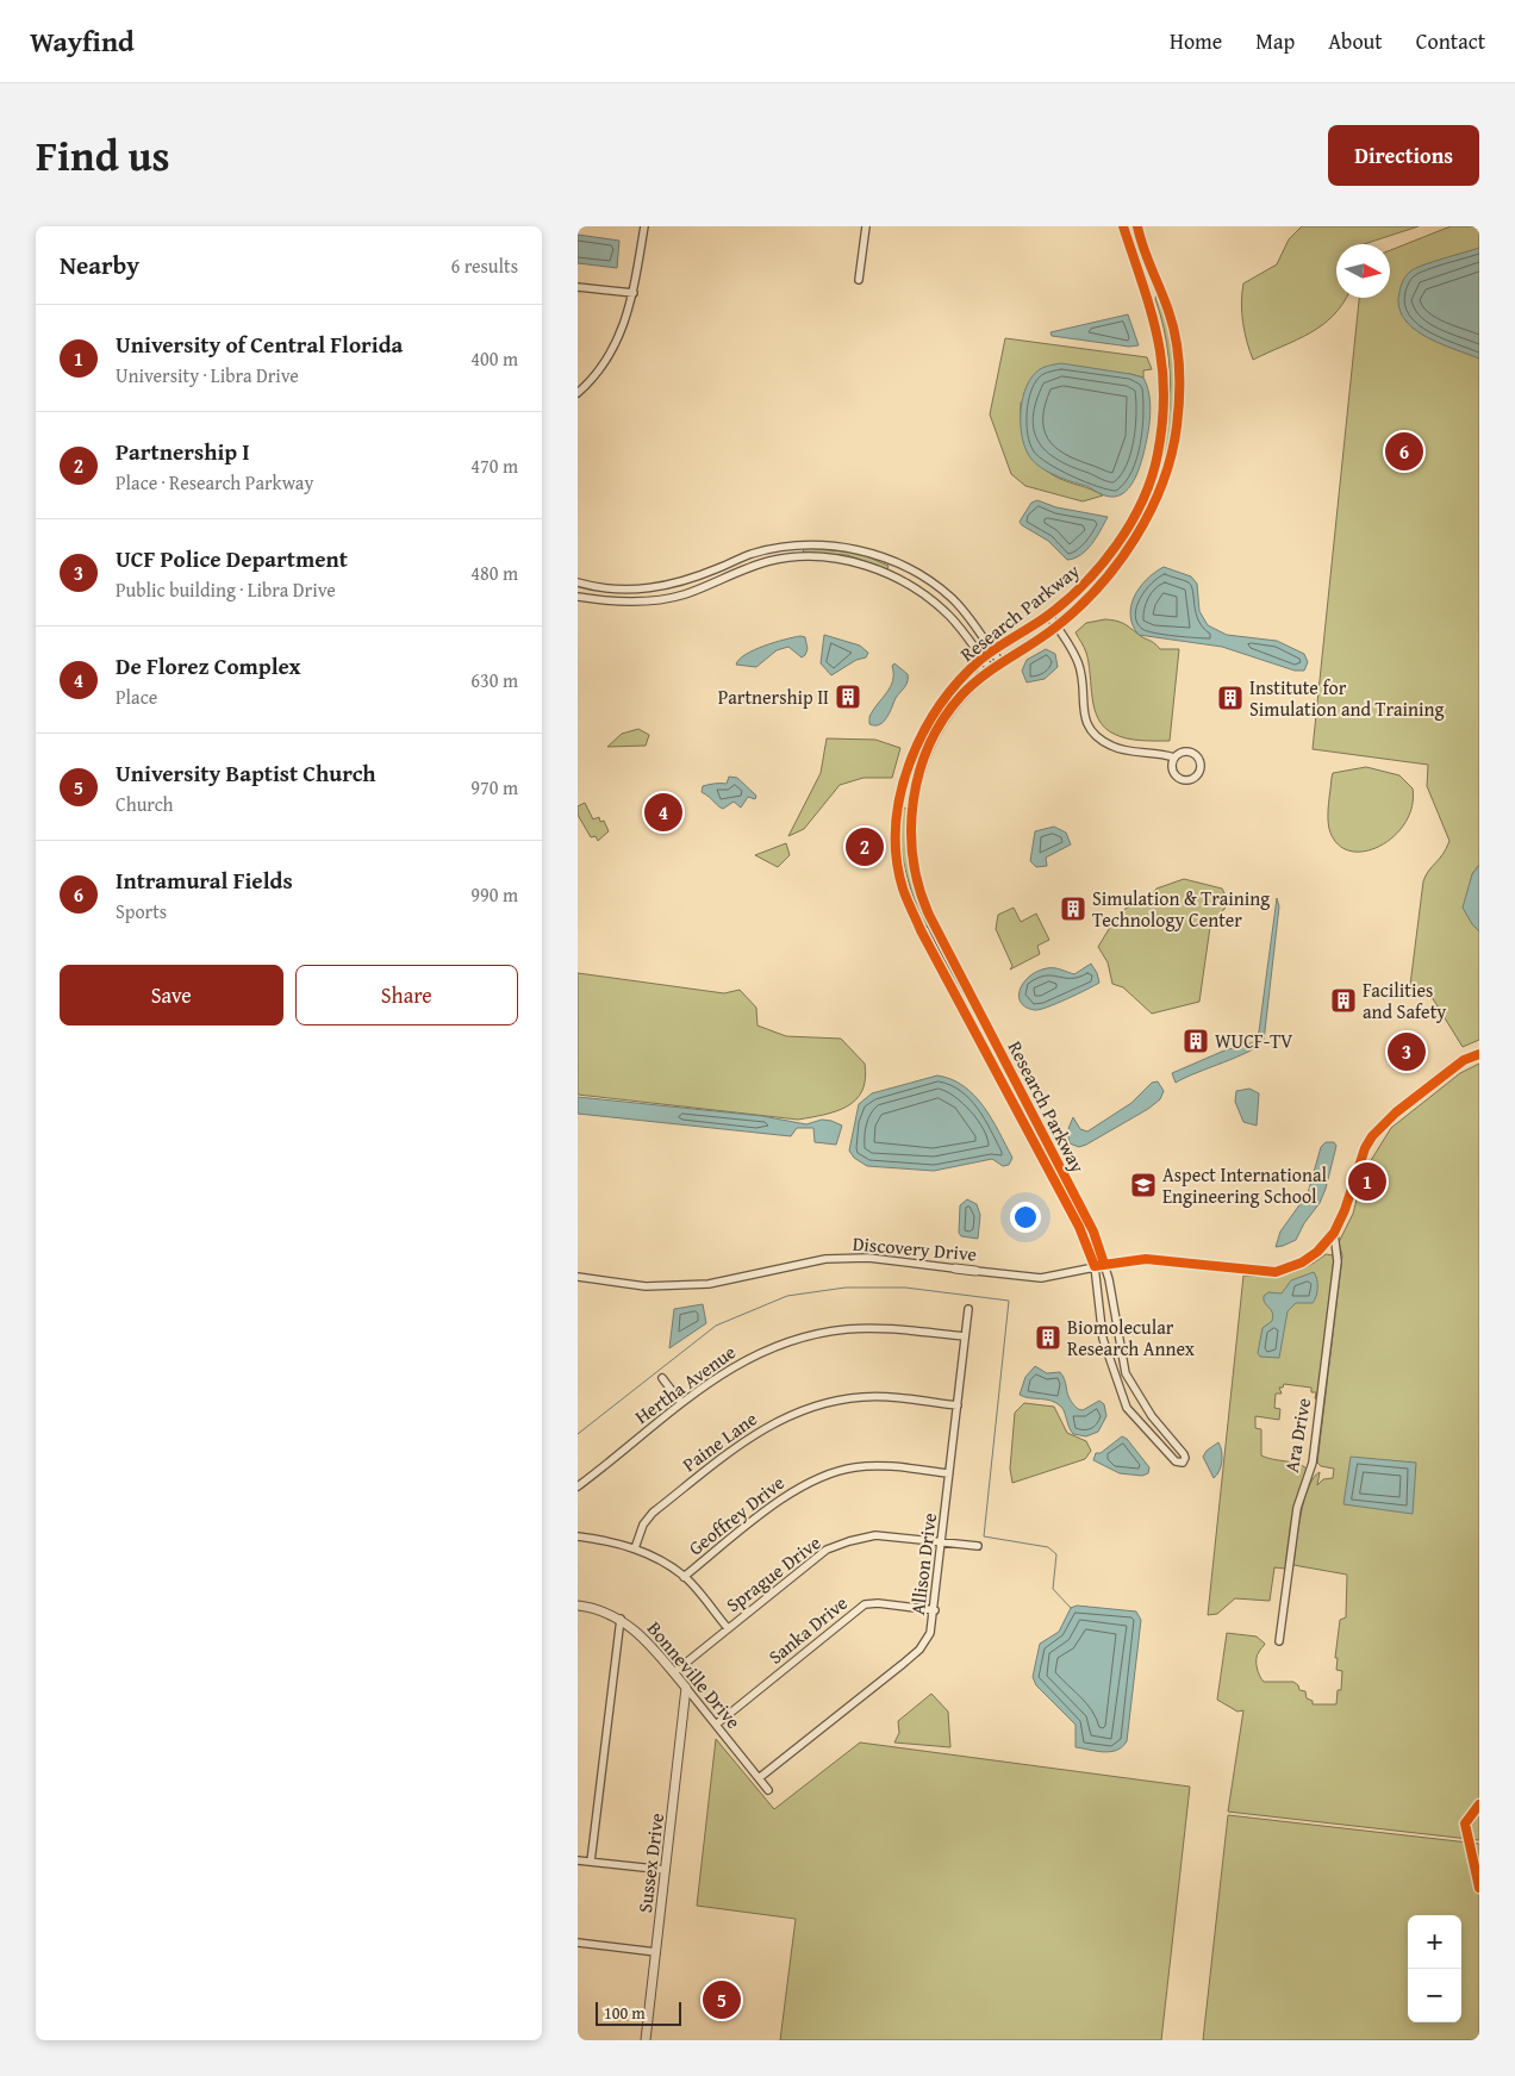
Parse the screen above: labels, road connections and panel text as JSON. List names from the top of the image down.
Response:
{
  "streets": {
    "street": [
      "Research Parkway",
      "Discovery Drive",
      "Hertha Avenue",
      "Ara Drive",
      "Paine Lane",
      "Geoffrey Drive",
      "Allison Drive",
      "Sprague Drive",
      "Sanka Drive",
      "Bonneville Drive",
      "Sussex Drive"
    ]
  },
  "crossings": [
    ["Research Parkway", "Discovery Drive"],
    ["Discovery Drive", "Ara Drive"],
    ["Hertha Avenue", "Allison Drive"],
    ["Paine Lane", "Allison Drive"],
    ["Geoffrey Drive", "Allison Drive"],
    ["Allison Drive", "Sprague Drive"],
    ["Allison Drive", "Sanka Drive"],
    ["Allison Drive", "Bonneville Drive"],
    ["Sprague Drive", "Bonneville Drive"],
    ["Sanka Drive", "Bonneville Drive"],
    ["Bonneville Drive", "Sussex Drive"]
  ],
  "places": {
    "building": [
      "Partnership II",
      "Institute for Simulation and Training",
      "Simulation & Training Technology Center",
      "Facilities and Safety",
      "WUCF-TV",
      "Biomolecular Research Annex"
    ],
    "school or university": ["Aspect International Engineering School"]
  },
  "scale_bar": "100 m",
  "north": "right",
  "page": {
    "header": "Wayfind",
    "nav": [
      "Home",
      "Map",
      "About",
      "Contact"
    ],
    "title": "Find us",
    "buttons": [
      "Directions",
      ["Save", "Share"]
    ],
    "heading": ["Nearby", "6 results"],
    "list": [
      {
        "mark": "1",
        "name": "University of Central Florida",
        "note": "University · Libra Drive",
        "value": "400 m"
      },
      {
        "mark": "2",
        "name": "Partnership I",
        "note": "Place · Research Parkway",
        "value": "470 m"
      },
      {
        "mark": "3",
        "name": "UCF Police Department",
        "note": "Public building · Libra Drive",
        "value": "480 m"
      },
      {
        "mark": "4",
        "name": "De Florez Complex",
        "note": "Place",
        "value": "630 m"
      },
      {
        "mark": "5",
        "name": "University Baptist Church",
        "note": "Church",
        "value": "970 m"
      },
      {
        "mark": "6",
        "name": "Intramural Fields",
        "note": "Sports",
        "value": "990 m"
      }
    ],
    "pins": [
      "6",
      "4",
      "2",
      "3",
      "1",
      "5"
    ],
    "map_buttons": ["+", "−"],
    "scale": "100 m"
  }
}
